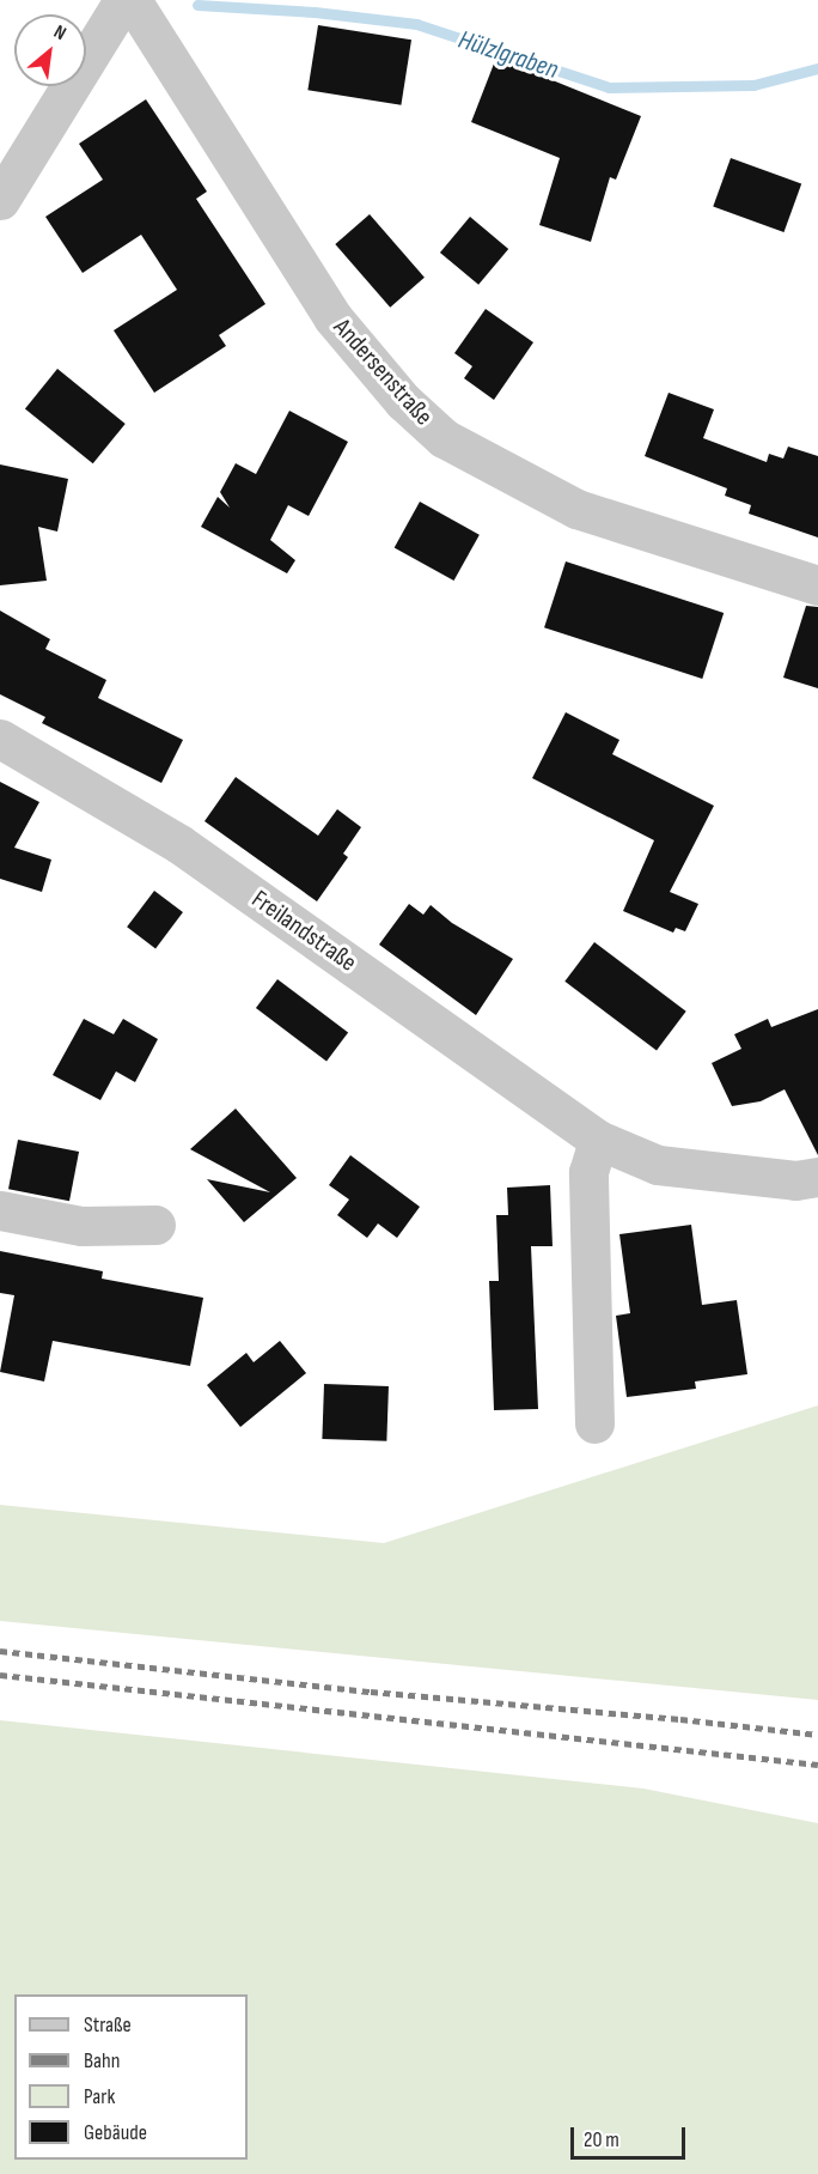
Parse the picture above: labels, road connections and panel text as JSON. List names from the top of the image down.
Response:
{
  "streets": {
    "street": ["Andersenstraße", "Freilandstraße"]
  },
  "water": ["Hülzlgraben"],
  "legend": [
    "Straße",
    "Bahn",
    "Park",
    "Gebäude"
  ],
  "scale_bar": "20 m",
  "north": "top right"
}
